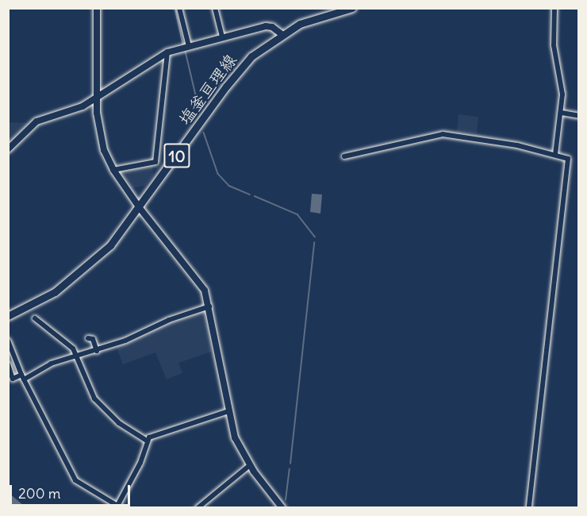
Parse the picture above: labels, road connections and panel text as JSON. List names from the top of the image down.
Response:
{
  "streets": {
    "main road": ["塩釜亘理線", "10"]
  },
  "scale_bar": "200 m"
}
